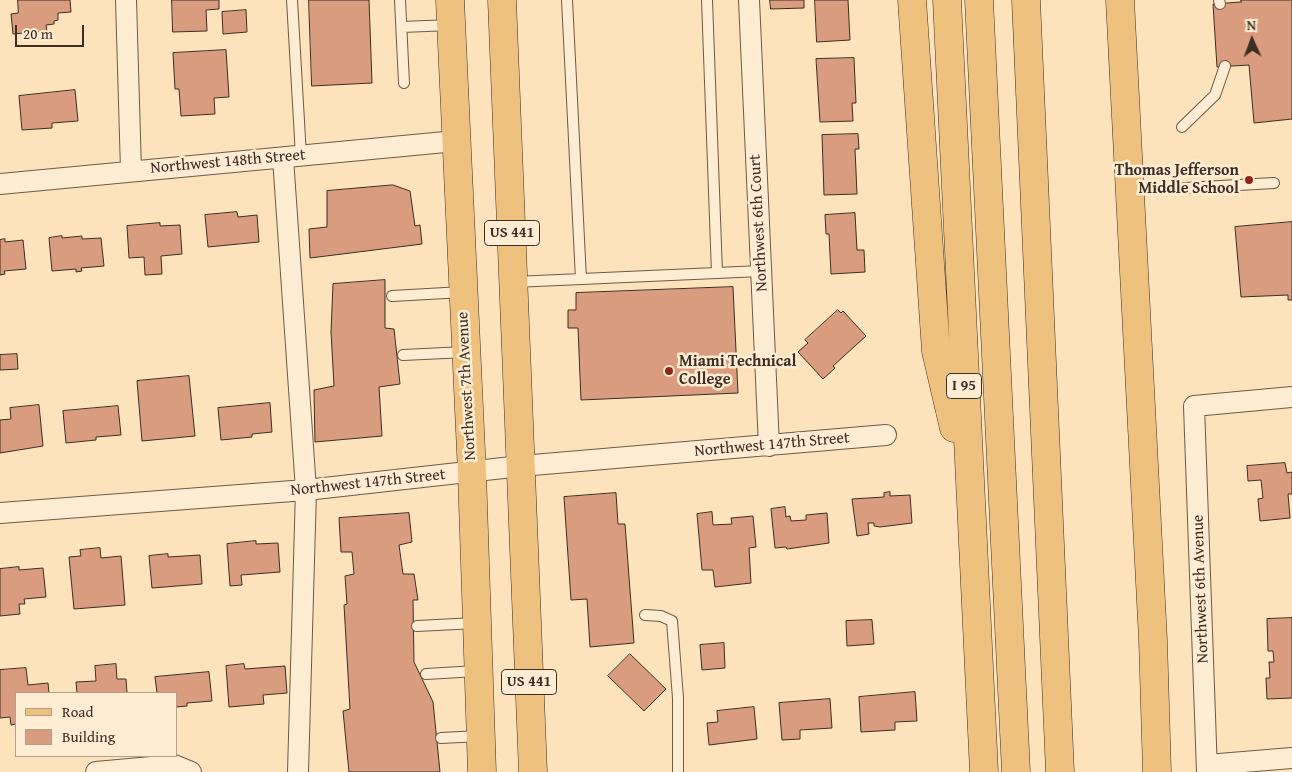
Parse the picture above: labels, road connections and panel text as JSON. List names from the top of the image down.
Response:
{
  "streets": {
    "main road": ["US 441", "Northwest 7th Avenue", "I 95"],
    "street": [
      "Northwest 148th Street",
      "Northwest 6th Court",
      "Northwest 147th Street",
      "Northwest 6th Avenue"
    ]
  },
  "crossings": [
    ["Northwest 148th Street", "Northwest 7th Avenue"],
    ["Northwest 6th Court", "Northwest 147th Street"],
    ["US 441", "Northwest 147th Street"],
    ["Northwest 7th Avenue", "Northwest 147th Street"]
  ],
  "places": ["Thomas Jefferson Middle School", "Miami Technical College"],
  "legend": ["Road", "Building"],
  "scale_bar": "20 m",
  "north": "top"
}
